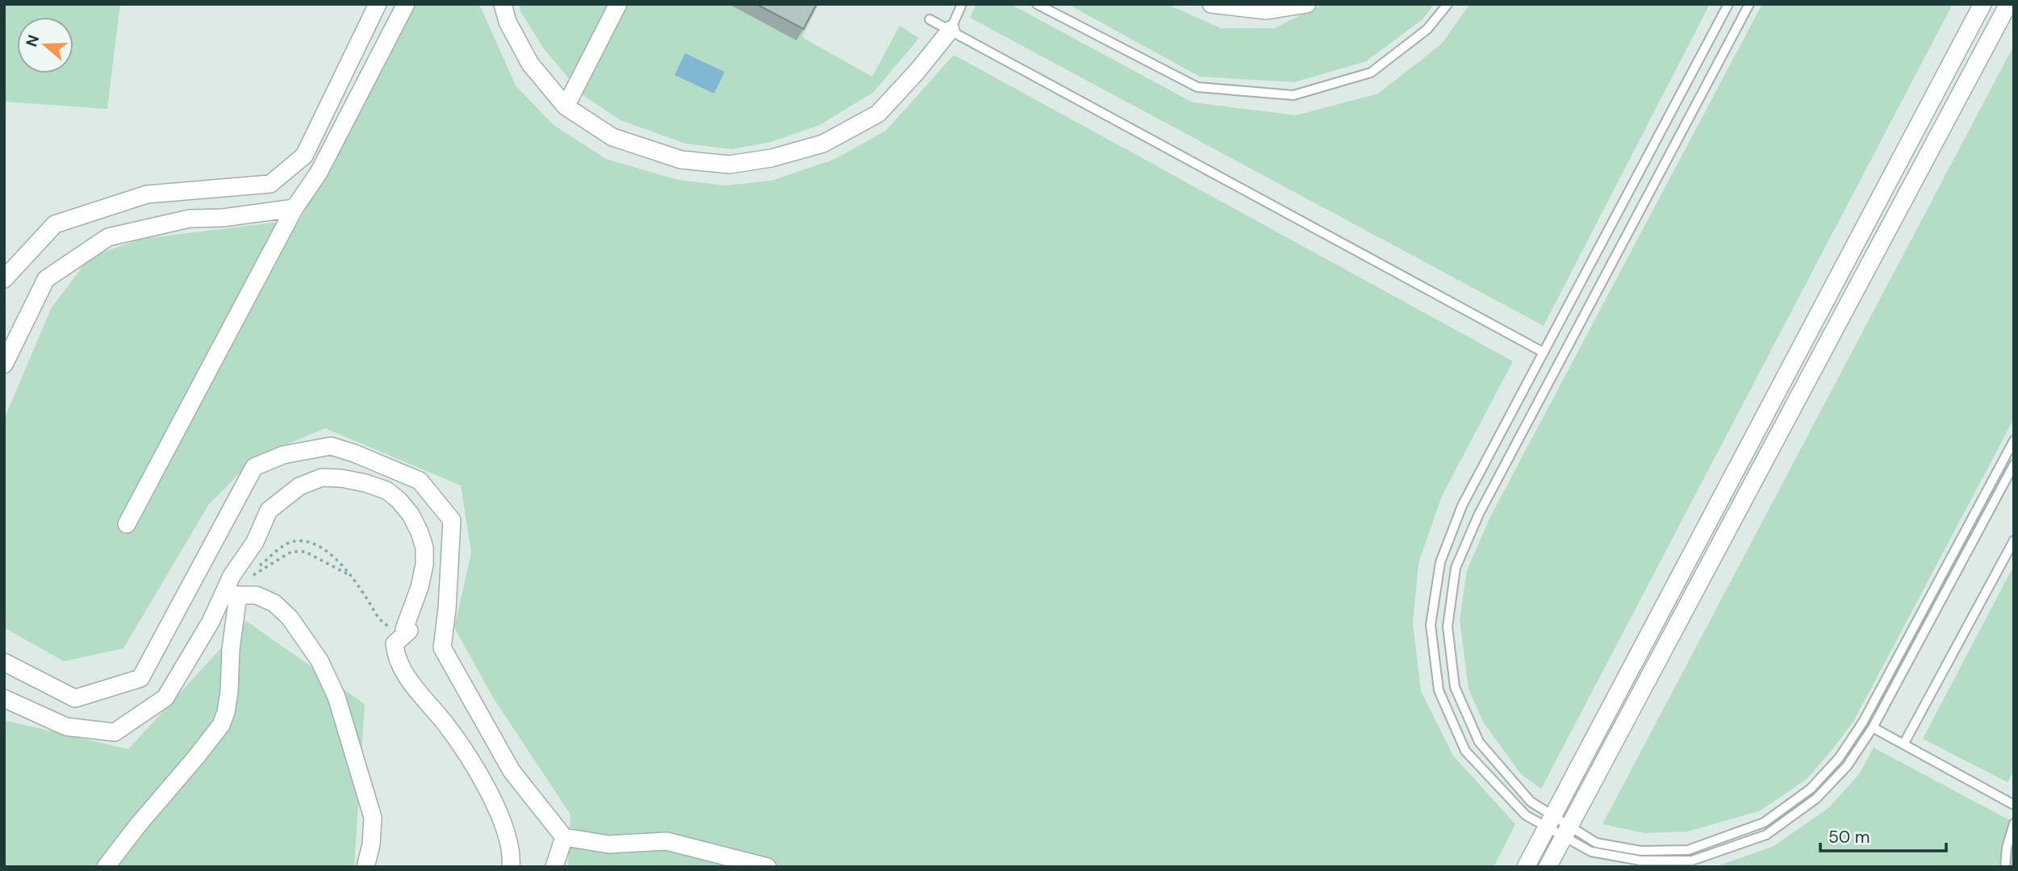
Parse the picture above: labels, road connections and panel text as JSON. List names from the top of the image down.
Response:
{
  "scale_bar": "50 m",
  "north": "left"
}
